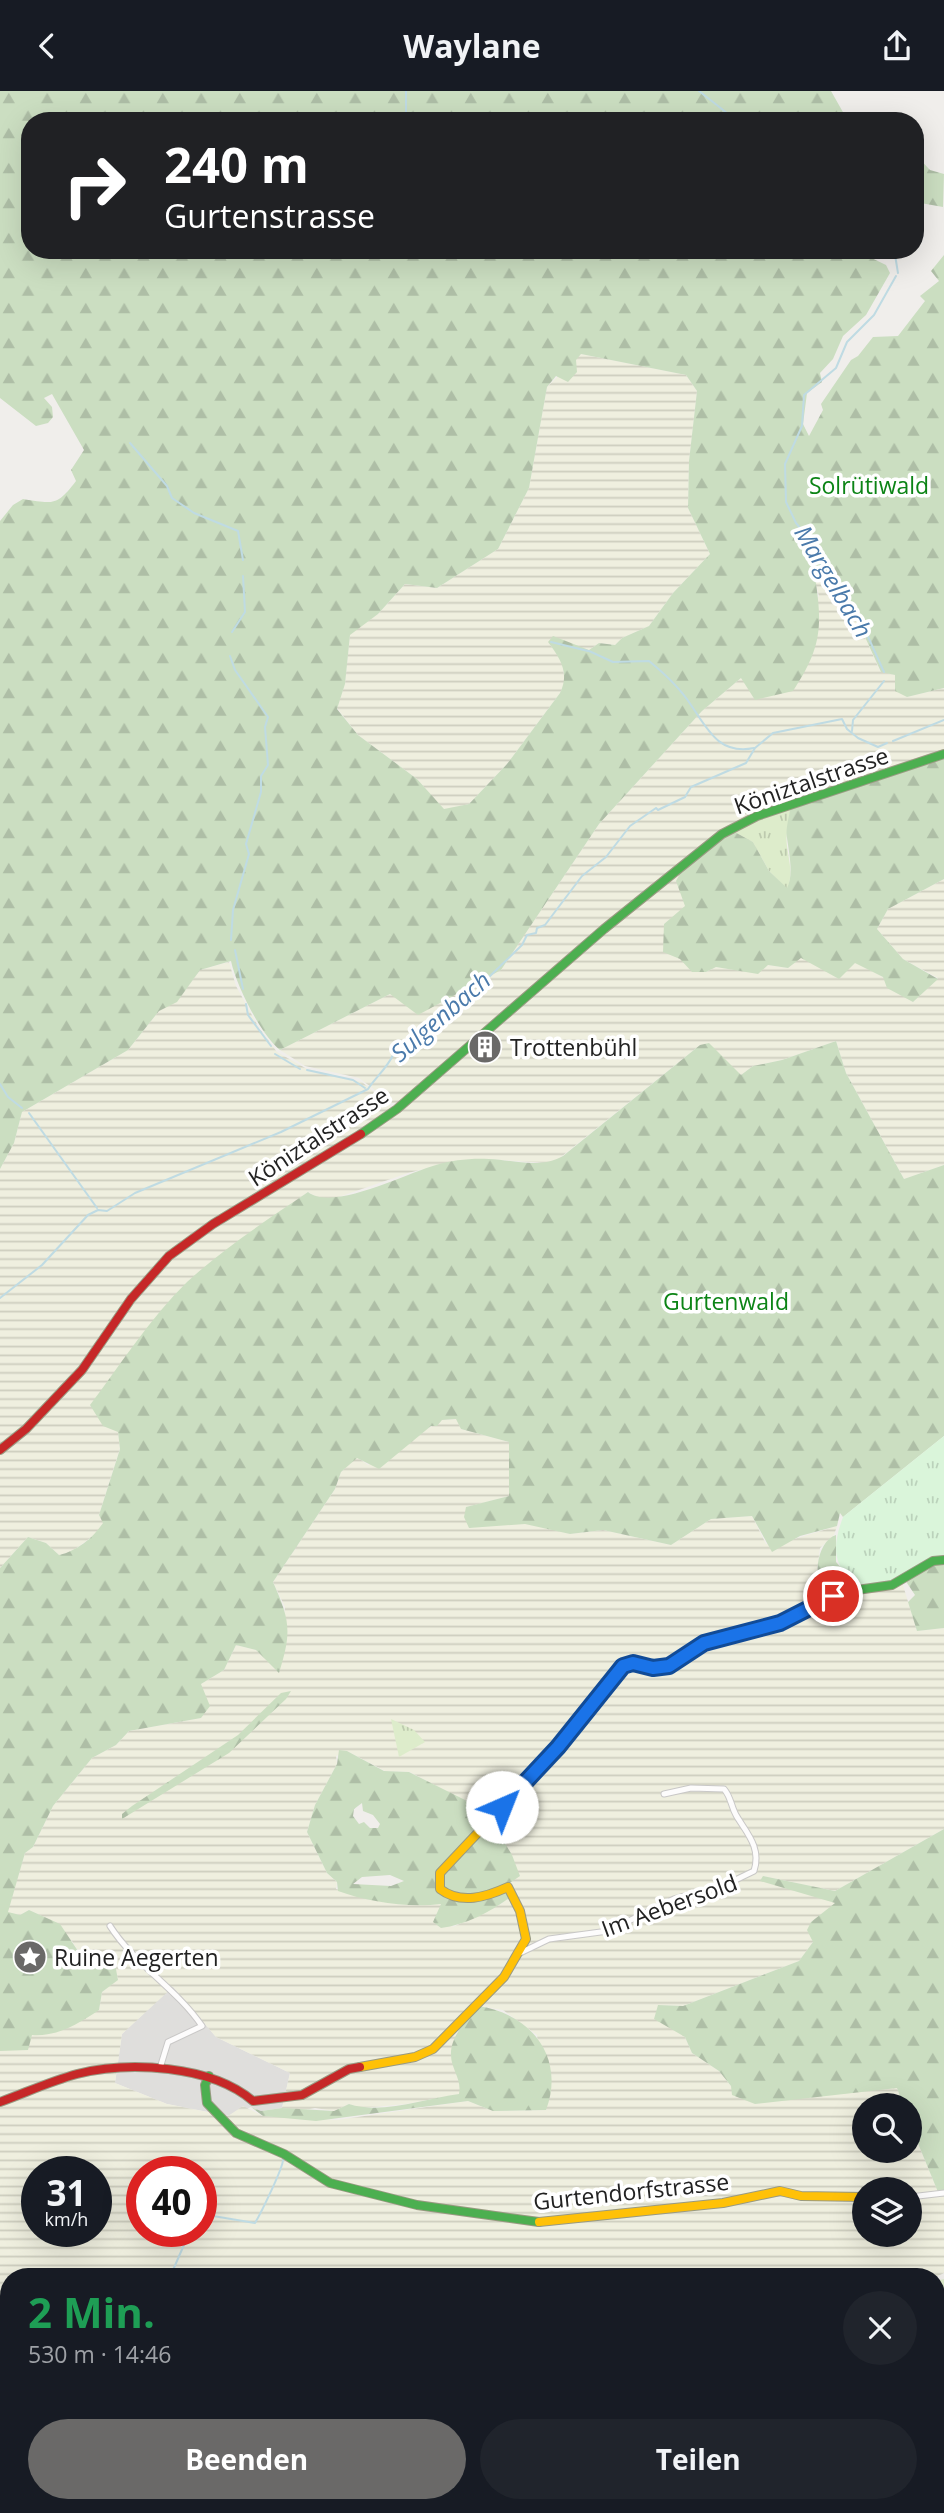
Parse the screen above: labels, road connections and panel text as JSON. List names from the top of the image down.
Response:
{
  "streets": {
    "street": ["Köniztalstrasse", "Im Aebersold", "Gurtendorfstrasse"]
  },
  "water": ["Margelbach", "Sulgenbach"],
  "parks": ["Solrütiwald", "Gurtenwald"],
  "places": {
    "building": ["Trottenbühl"],
    "place": ["Ruine Aegerten"]
  },
  "page": {
    "header": "Waylane",
    "turn": ["240 m", "Gurtenstrasse"],
    "speed": "31 km/h",
    "limit": "40",
    "heading": ["2 Min.", "530 m · 14:46"],
    "buttons": ["Beenden", "Teilen"]
  }
}
